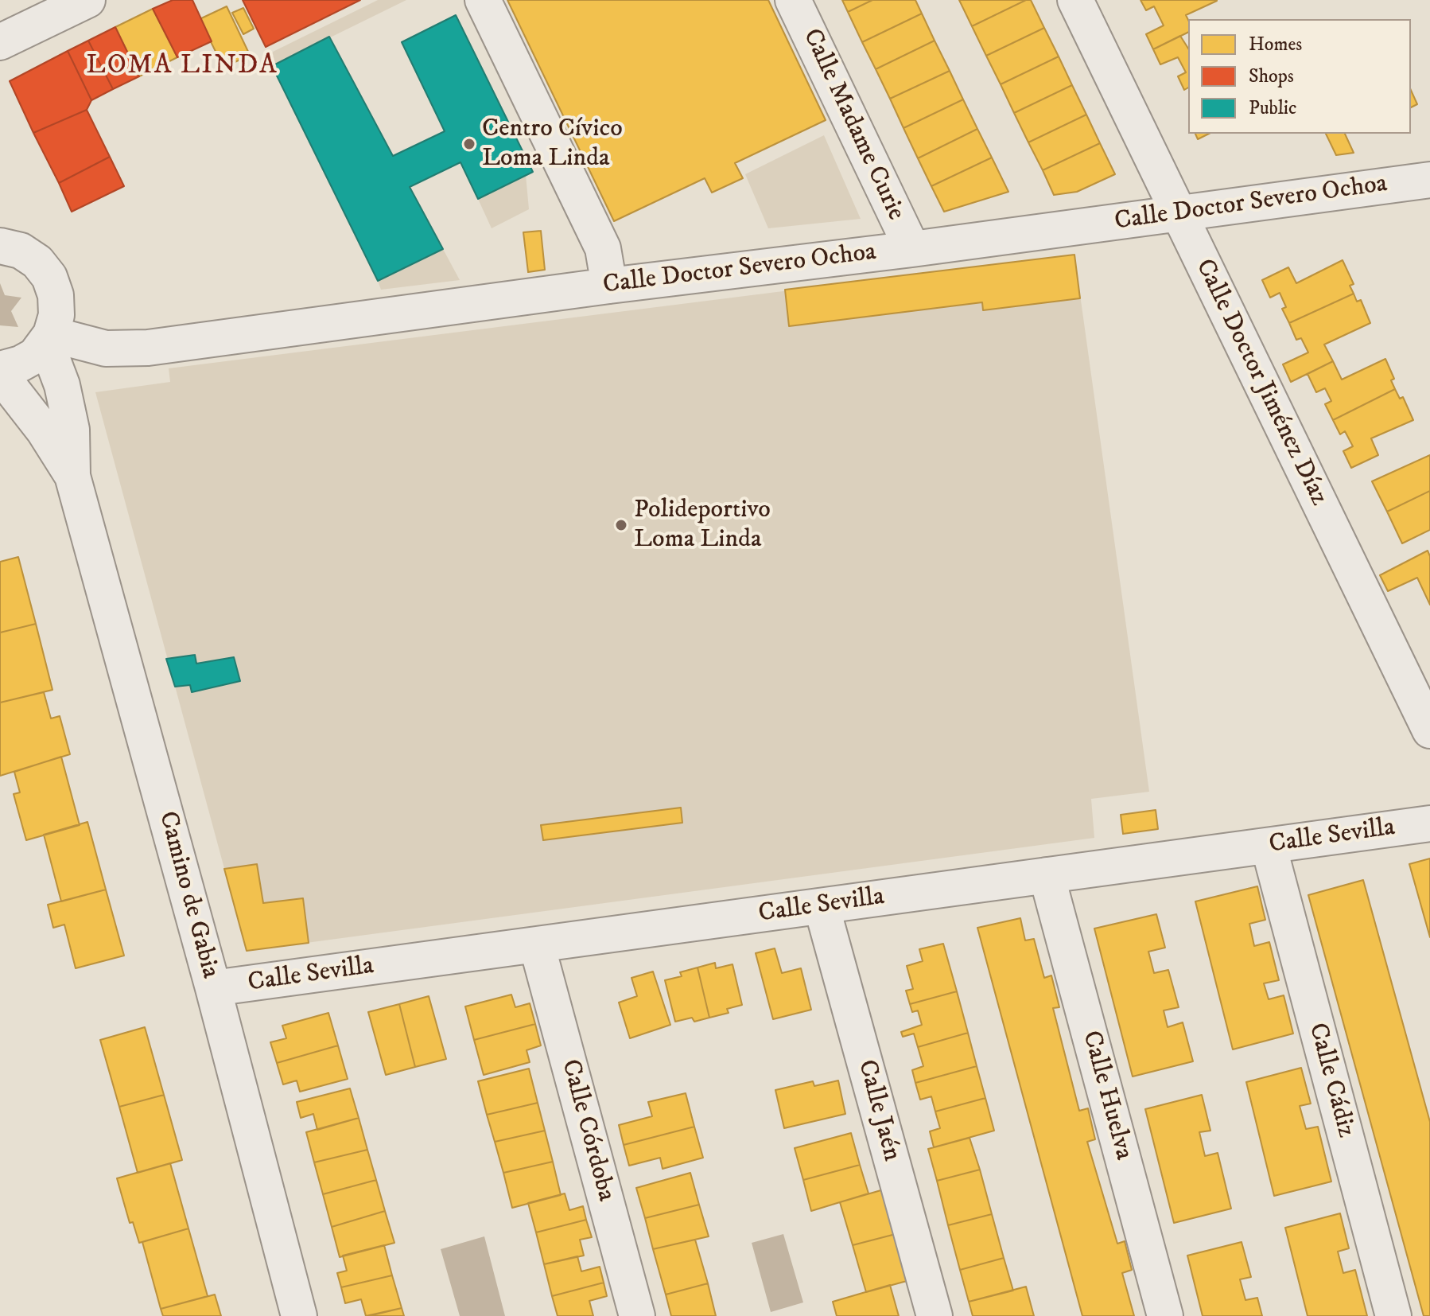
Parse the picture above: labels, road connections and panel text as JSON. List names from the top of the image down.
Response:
{
  "streets": {
    "street": [
      "Calle Madame Curie",
      "Calle Doctor Severo Ochoa",
      "Calle Doctor Jiménez Díaz",
      "Calle Sevilla",
      "Camino de Gabia",
      "Calle Cádiz",
      "Calle Huelva",
      "Calle Jaén",
      "Calle Córdoba"
    ]
  },
  "crossings": [
    ["Calle Madame Curie", "Calle Doctor Severo Ochoa"],
    ["Calle Doctor Severo Ochoa", "Calle Doctor Jiménez Díaz"],
    ["Calle Doctor Severo Ochoa", "Camino de Gabia"],
    ["Calle Sevilla", "Camino de Gabia"],
    ["Calle Sevilla", "Calle Cádiz"],
    ["Calle Sevilla", "Calle Huelva"],
    ["Calle Sevilla", "Calle Jaén"],
    ["Calle Sevilla", "Calle Córdoba"]
  ],
  "districts": ["LOMA LINDA"],
  "places": ["Centro Cívico Loma Linda", "Polideportivo Loma Linda"],
  "legend": ["Homes", "Shops", "Public"]
}
